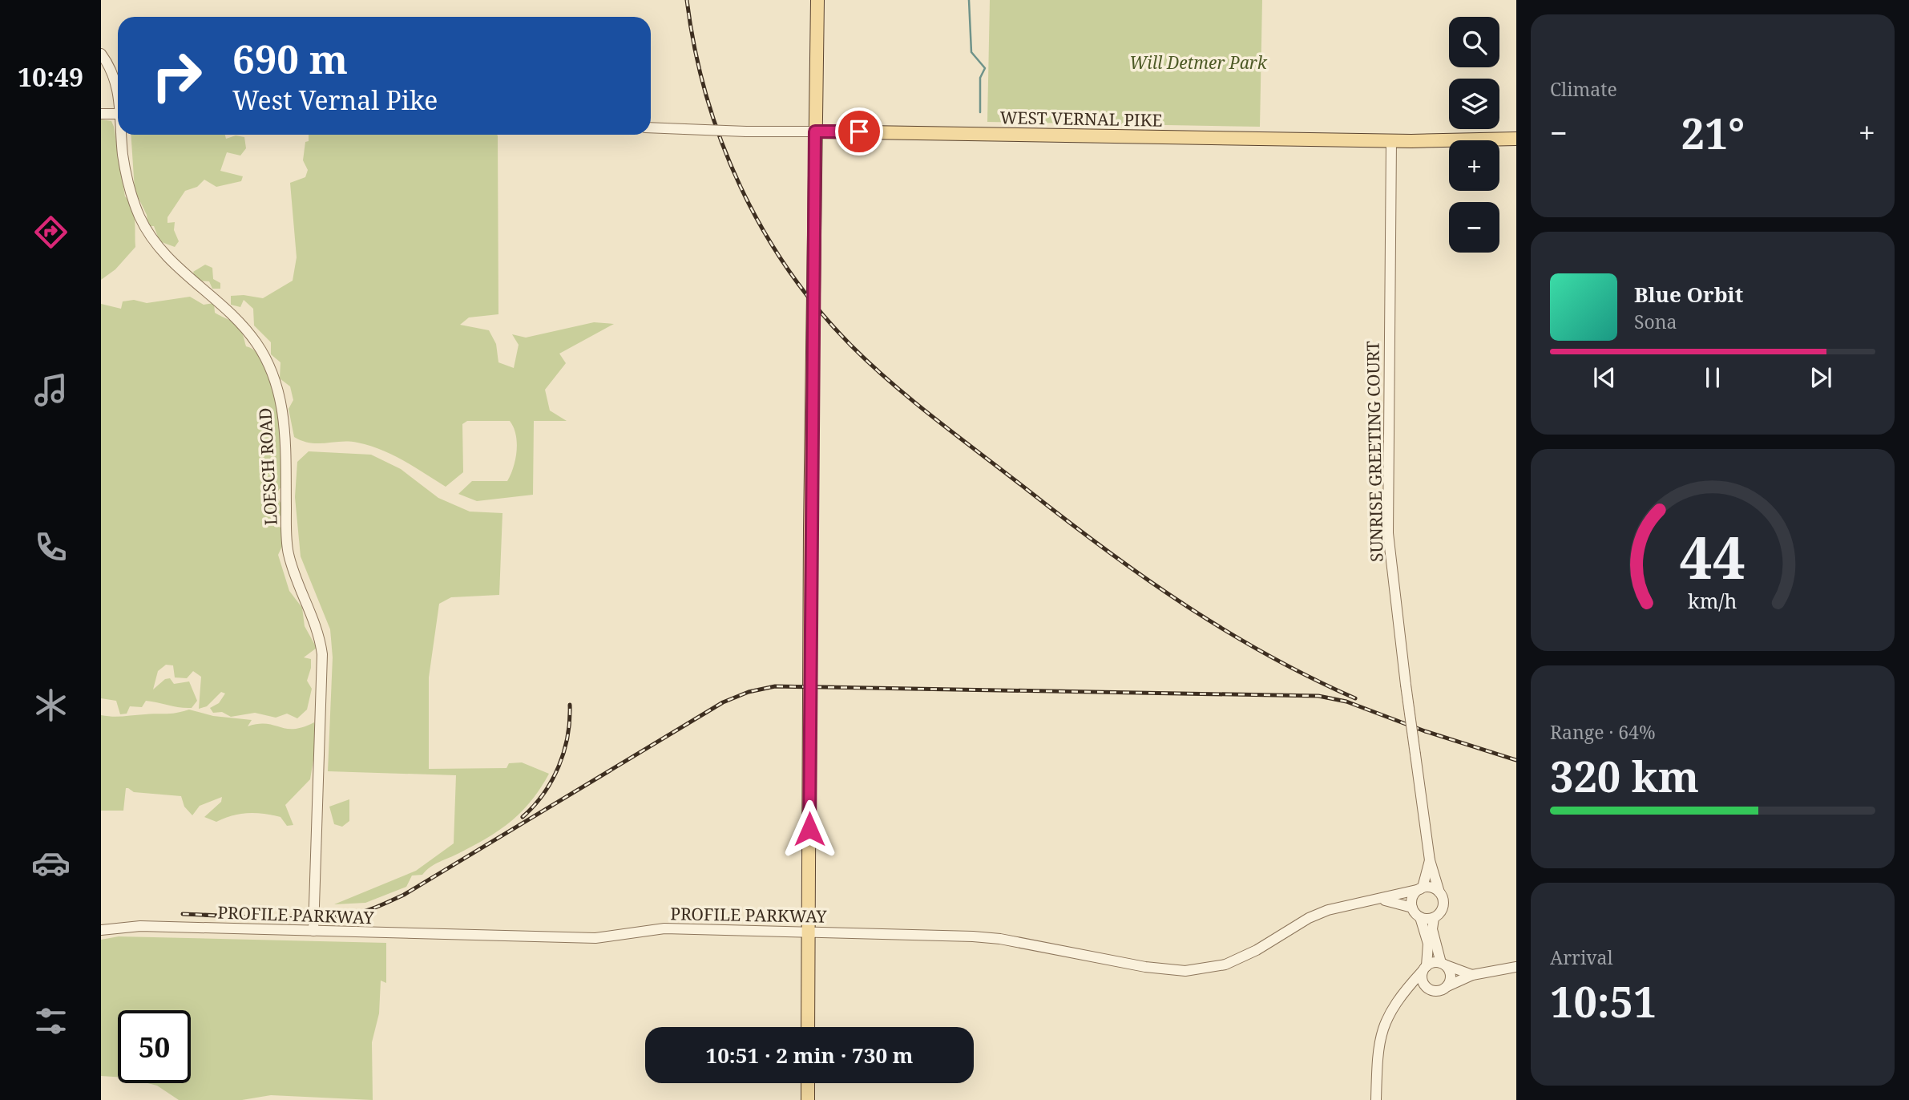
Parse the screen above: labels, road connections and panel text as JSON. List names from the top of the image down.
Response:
{
  "streets": {
    "main road": ["WEST VERNAL PIKE"],
    "street": ["SUNRISE GREETING COURT", "LOESCH ROAD", "PROFILE PARKWAY"]
  },
  "crossings": [
    ["WEST VERNAL PIKE", "SUNRISE GREETING COURT"],
    ["SUNRISE GREETING COURT", "PROFILE PARKWAY"],
    ["LOESCH ROAD", "PROFILE PARKWAY"]
  ],
  "parks": ["Will Detmer Park"],
  "page": {
    "tabs": "10:49",
    "tile": [
      "Climate",
      ["Range · 64%", "320 km"],
      ["Arrival", "10:51"]
    ],
    "map_buttons": ["+", "−"],
    "turn": ["690 m", "West Vernal Pike"],
    "heat": ["−", "21°", "+"],
    "song": ["Blue Orbit", "Sona"],
    "limit": "50",
    "trip": "10:51 · 2 min · 730 m",
    "gauge": ["44", "km/h"]
  }
}
